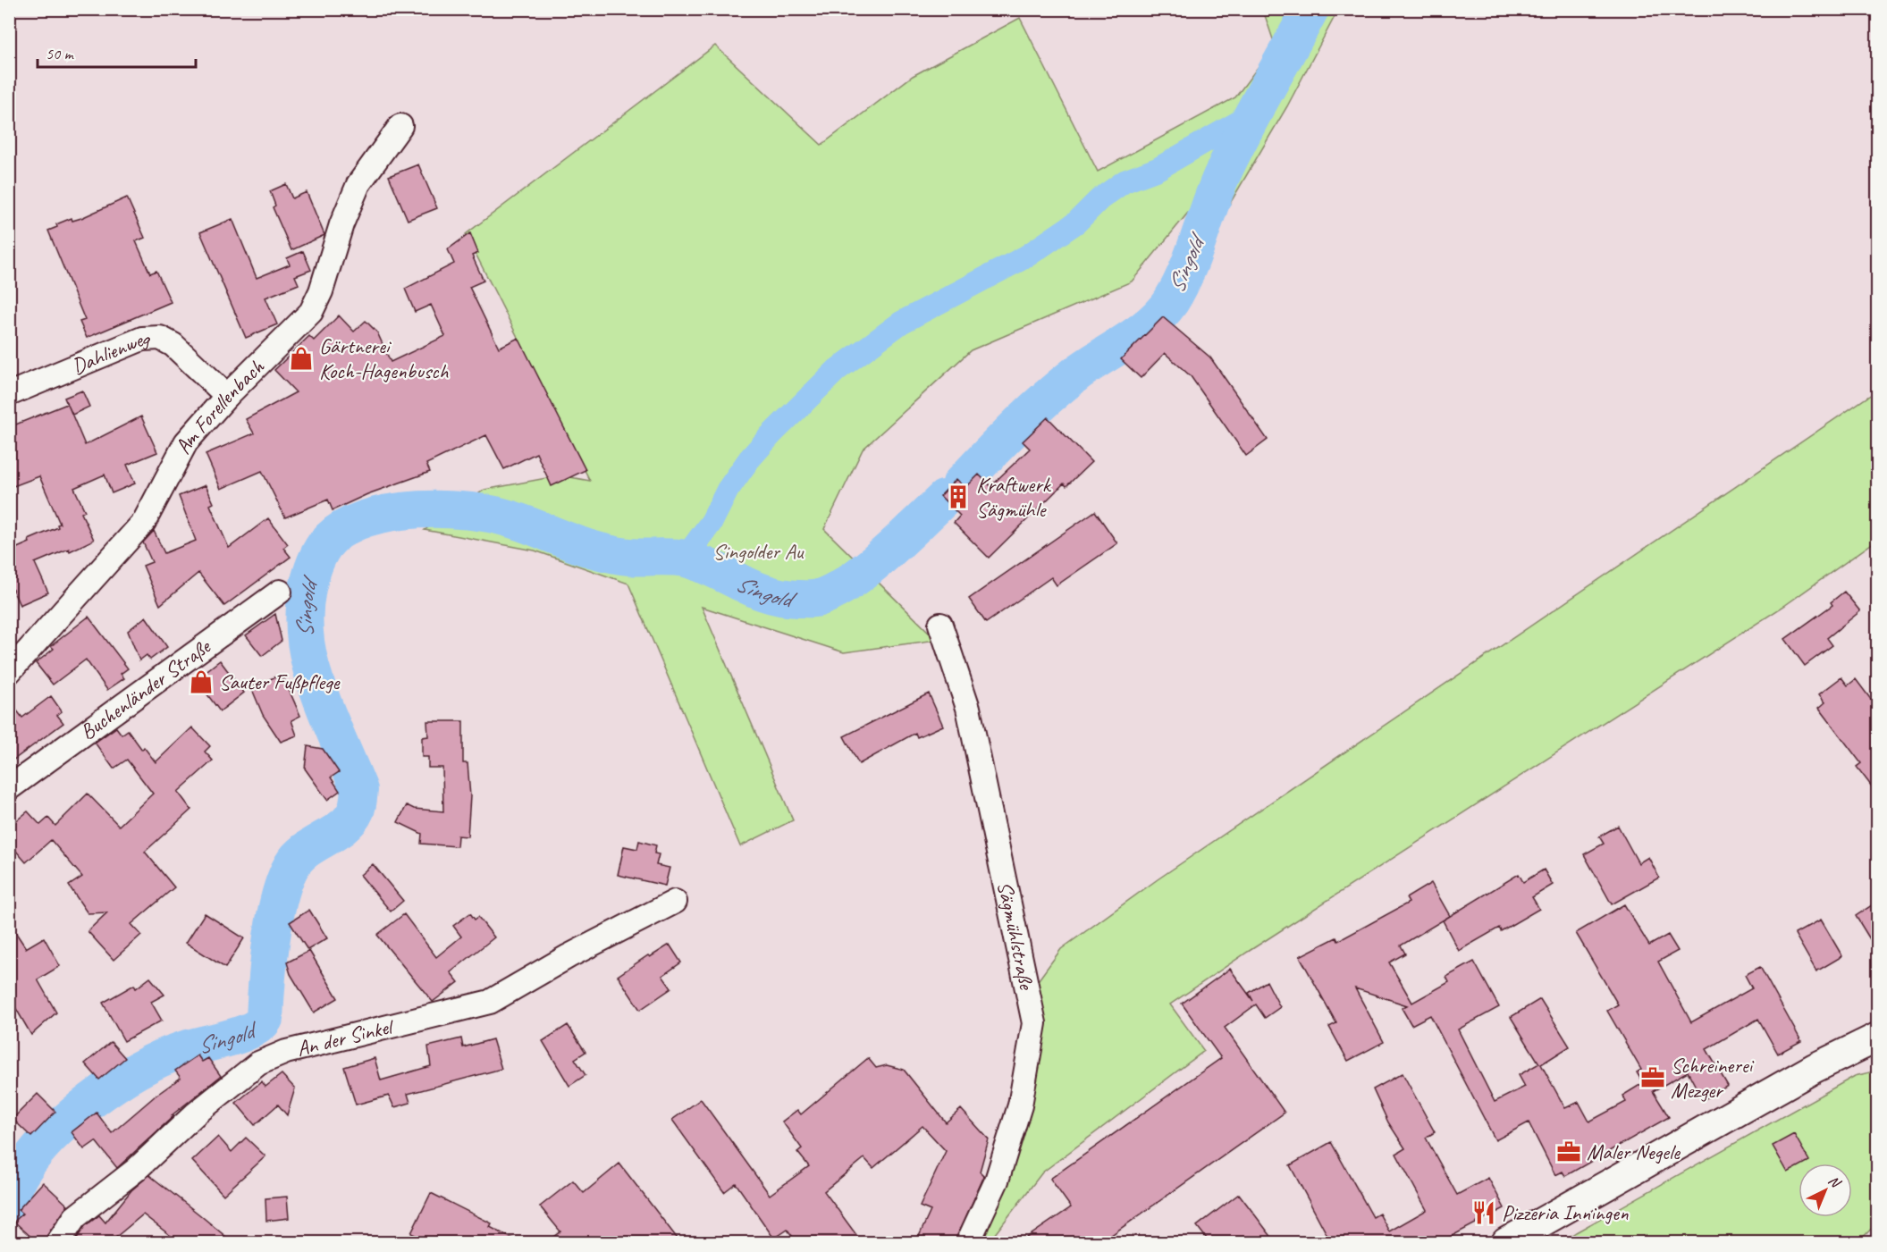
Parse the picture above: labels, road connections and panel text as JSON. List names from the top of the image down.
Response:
{
  "streets": {
    "street": [
      "Dahlienweg",
      "Am Forellenbach",
      "Buchenländer Straße",
      "Sägmühlstraße",
      "An der Sinkel"
    ]
  },
  "crossings": [
    ["Dahlienweg", "Am Forellenbach"]
  ],
  "water": ["Singold"],
  "parks": ["Singolder Au"],
  "places": {
    "shop": ["Gärtnerei Koch-Hagenbusch", "Sauter Fußpflege"],
    "building": ["Kraftwerk Sägmühle"],
    "office": ["Schreinerei Mezger", "Maler Negele"],
    "restaurant": ["Pizzeria Inningen"]
  },
  "scale_bar": "50 m",
  "north": "top right"
}
